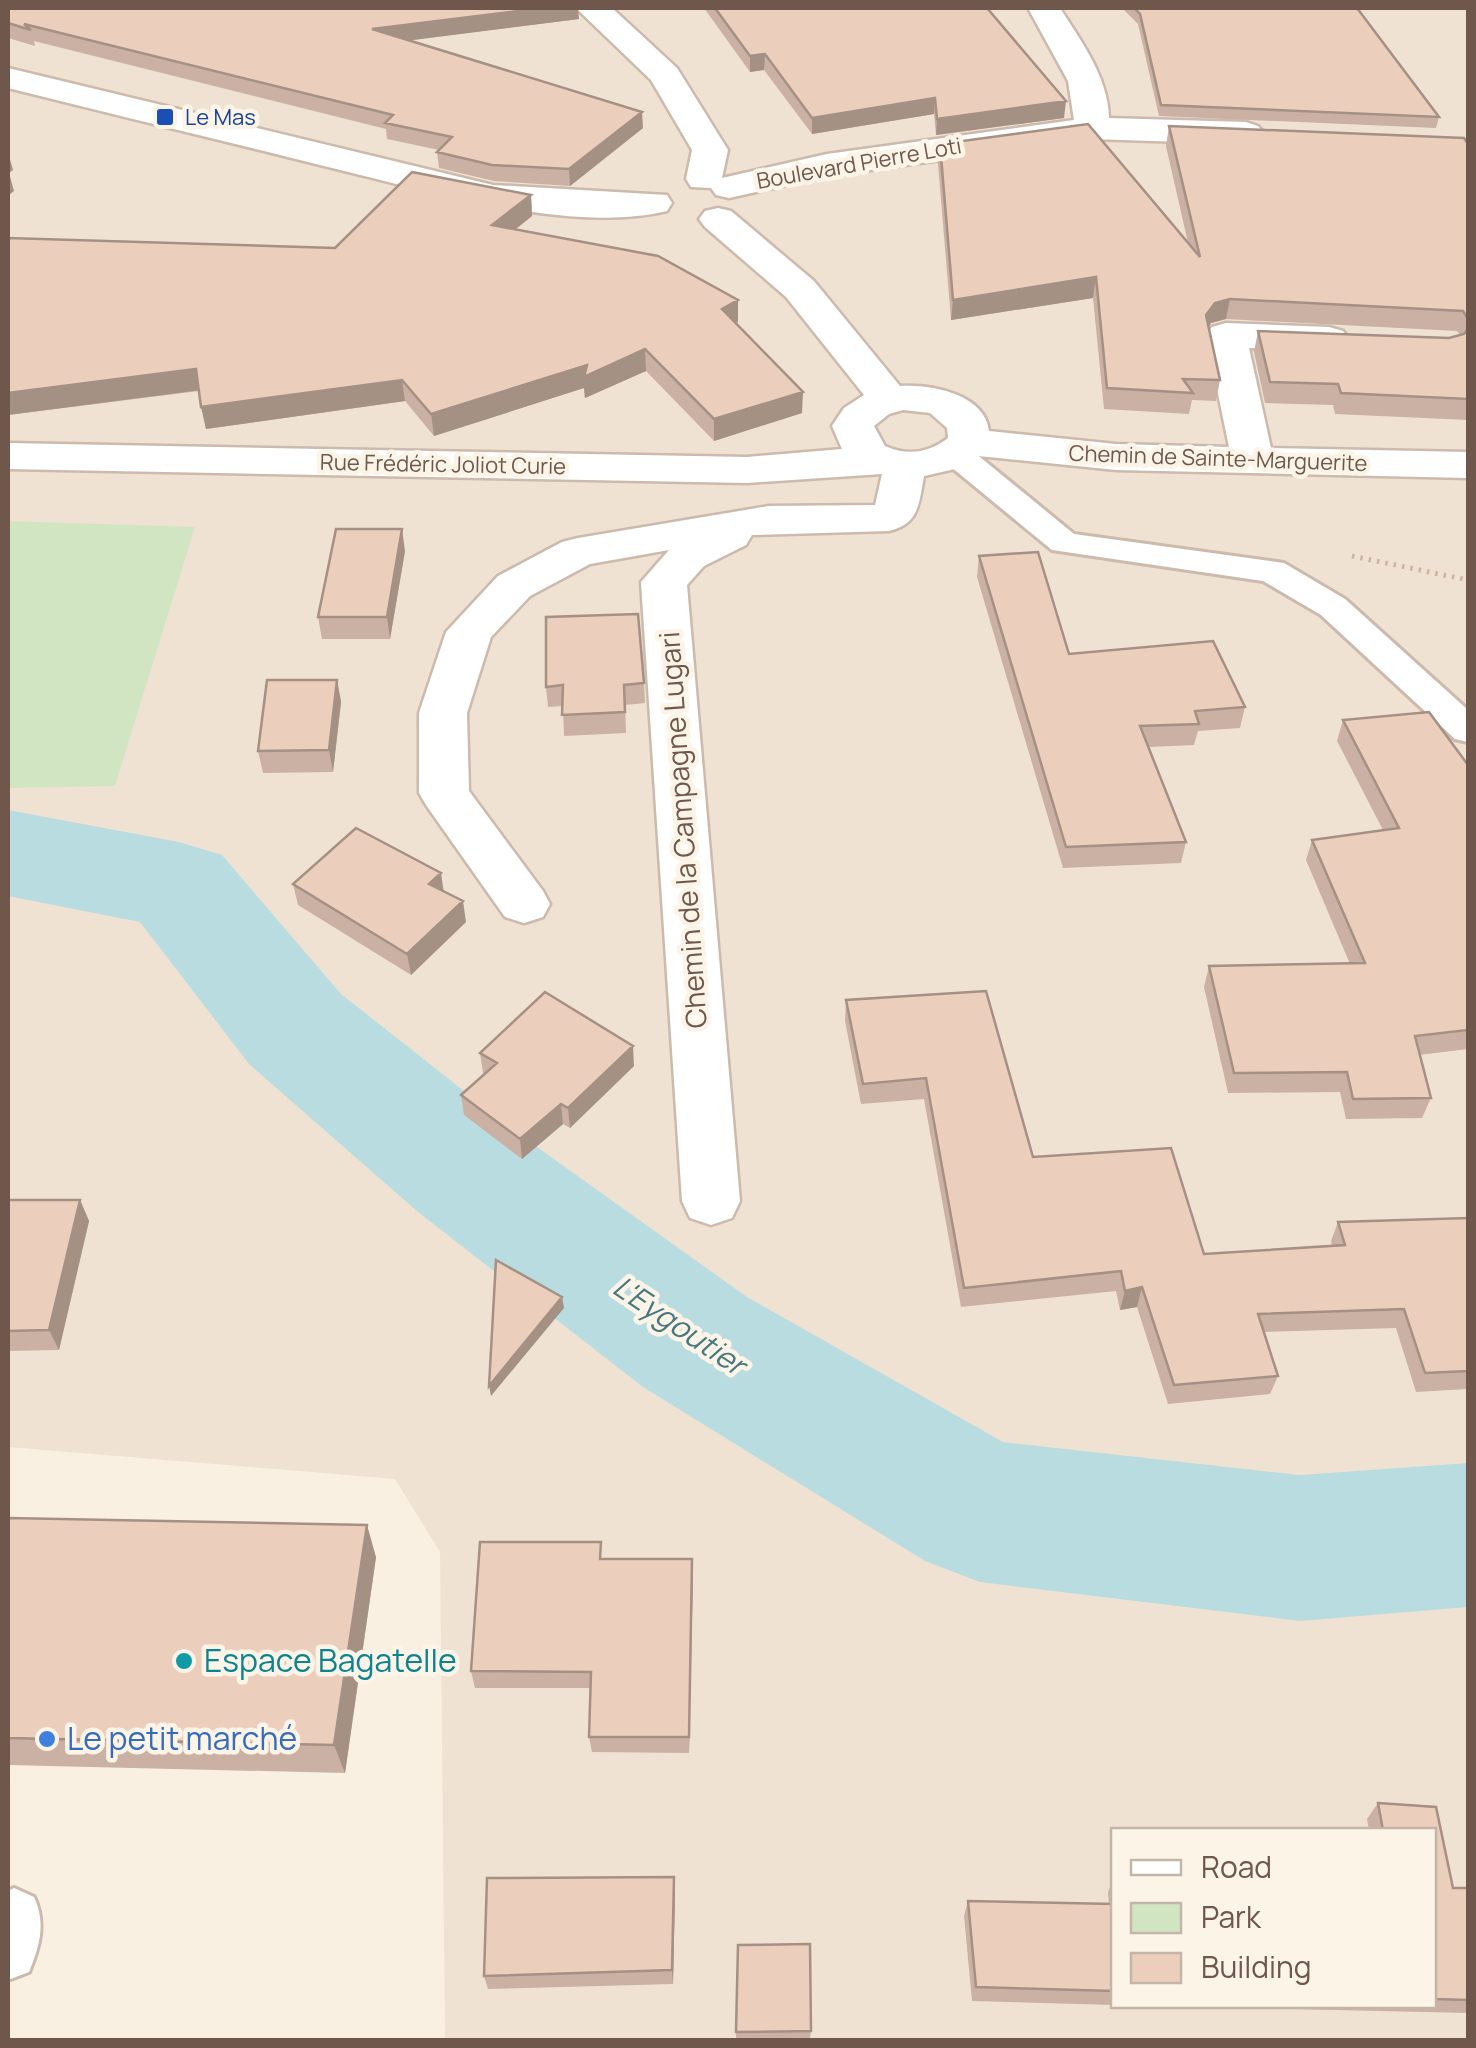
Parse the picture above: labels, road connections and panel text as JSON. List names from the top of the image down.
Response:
{
  "streets": {
    "street": [
      "Boulevard Pierre Loti",
      "Chemin de Sainte-Marguerite",
      "Rue Frédéric Joliot Curie",
      "Chemin de la Campagne Lugari"
    ]
  },
  "crossings": [
    ["Chemin de Sainte-Marguerite", "Rue Frédéric Joliot Curie"]
  ],
  "water": ["L'Eygoutier"],
  "places": {
    "transit": ["Le Mas"],
    "other": ["Espace Bagatelle", "Le petit marché"]
  },
  "legend": ["Road", "Park", "Building"]
}
